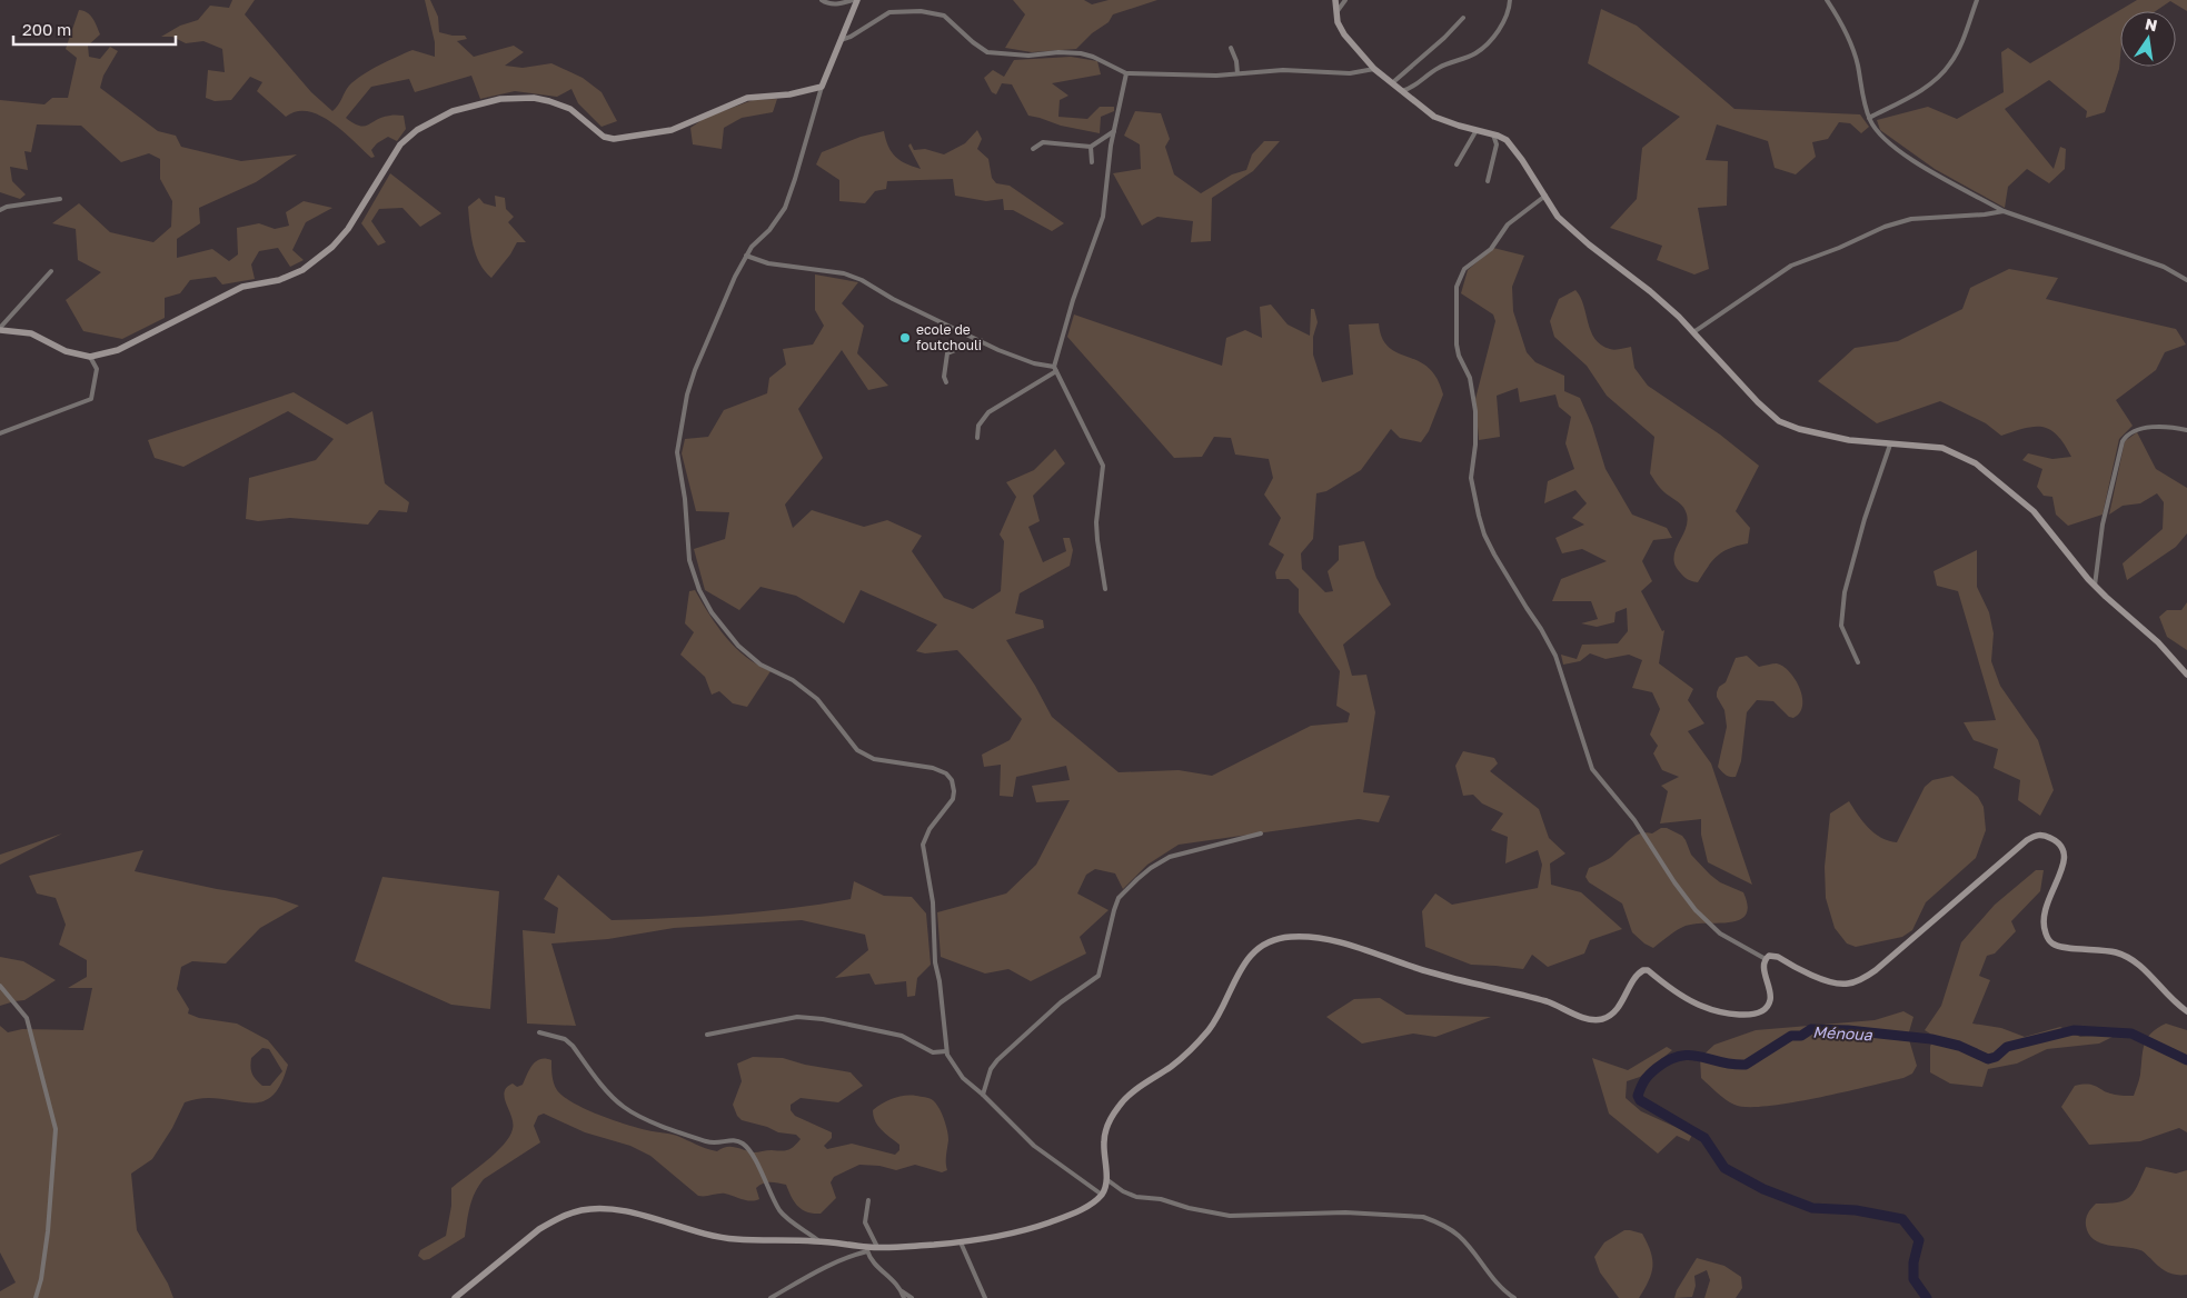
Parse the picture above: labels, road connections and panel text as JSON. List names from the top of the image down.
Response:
{
  "water": ["Ménoua"],
  "places": ["ecole de foutchouli"],
  "scale_bar": "200 m",
  "north": "top"
}
